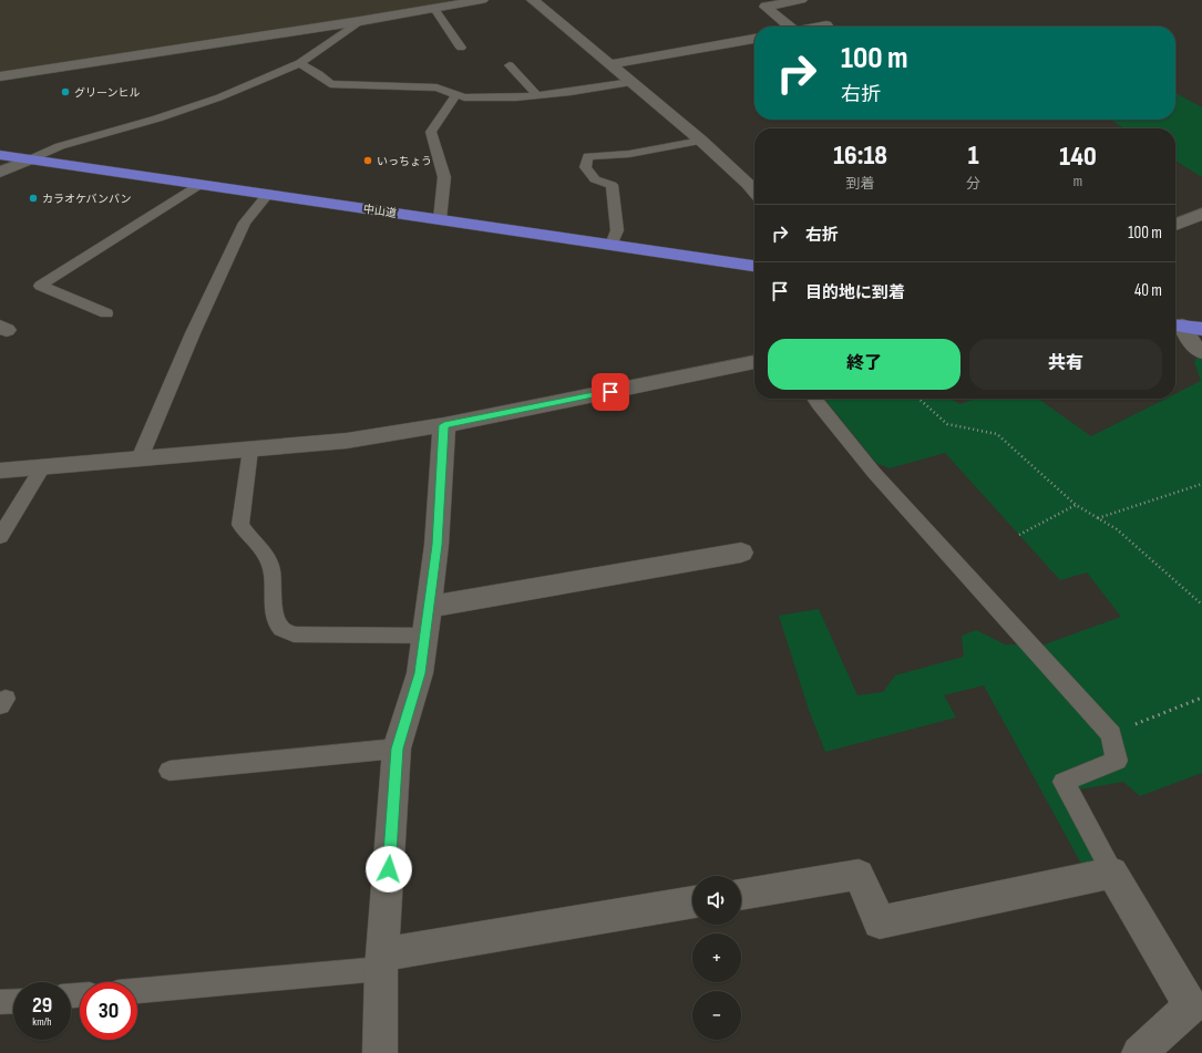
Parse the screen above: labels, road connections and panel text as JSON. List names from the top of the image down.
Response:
{
  "streets": {
    "highway": ["中山道"]
  },
  "places": ["グリーンヒル", "いっちょう", "カラオケバンバン"],
  "page": {
    "turn": ["100 m", "右折"],
    "eta": [
      "16:18",
      "到着",
      "1",
      "分",
      "140",
      "m"
    ],
    "list": [
      {
        "name": "右折",
        "value": "100 m"
      },
      {
        "name": "目的地に到着",
        "value": "40 m"
      }
    ],
    "buttons": ["終了", "共有"],
    "map_buttons": ["+", "−"],
    "speed": "29 km/h",
    "limit": "30"
  }
}
